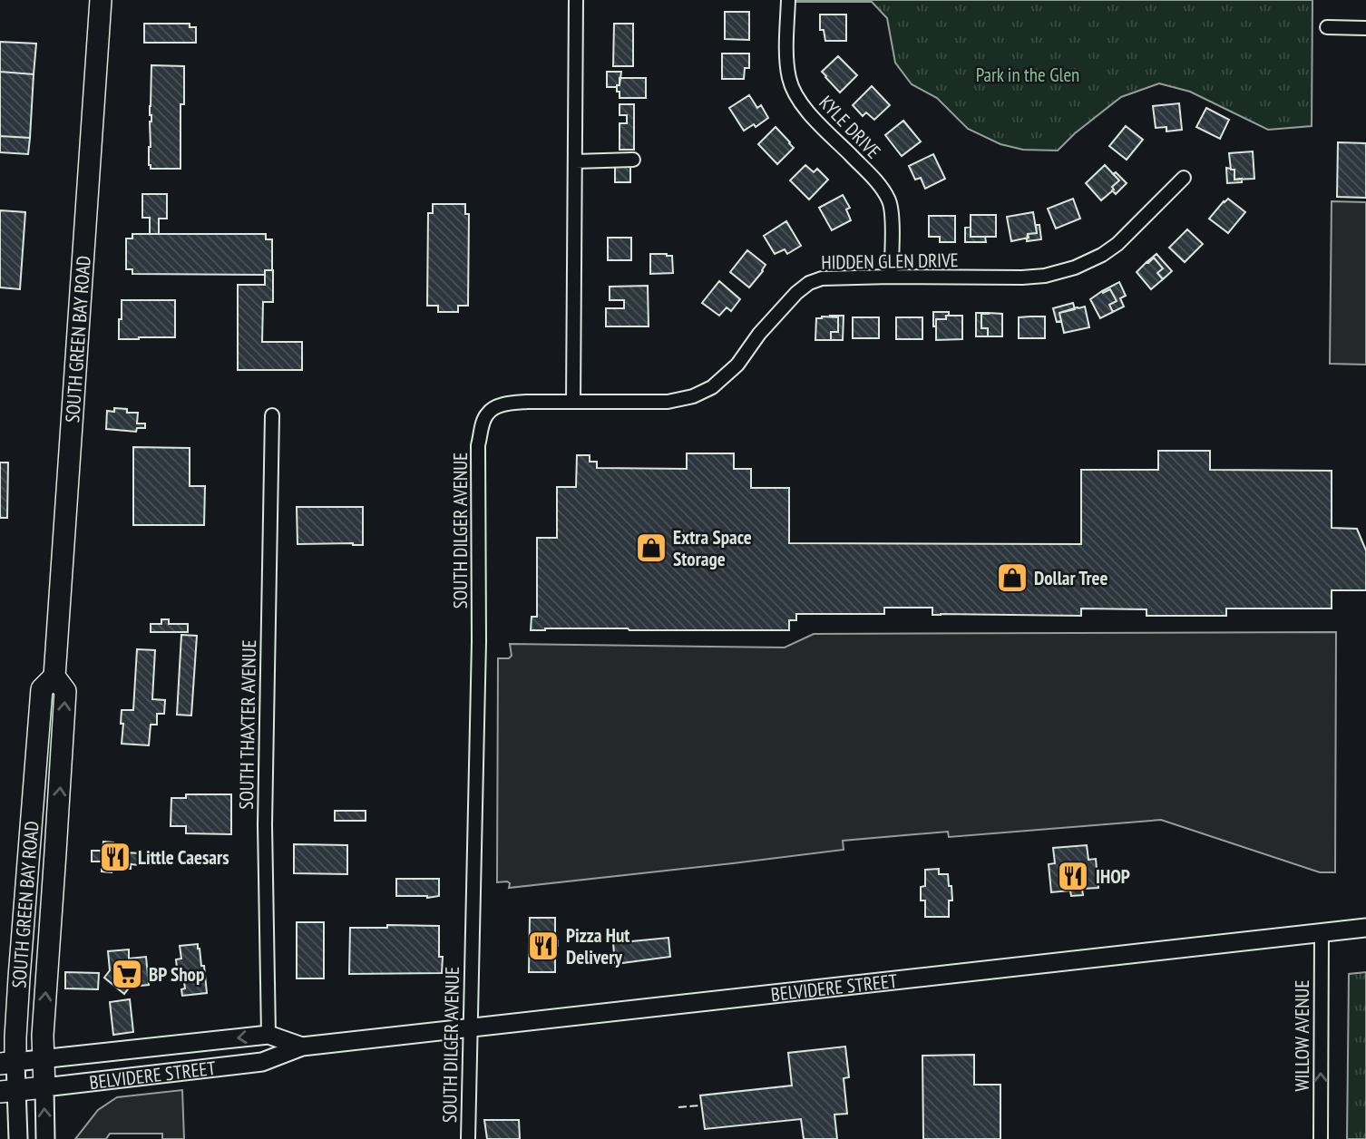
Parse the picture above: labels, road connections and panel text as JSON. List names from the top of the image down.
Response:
{
  "streets": {
    "main road": ["SOUTH GREEN BAY ROAD", "BELVIDERE STREET"],
    "street": [
      "KYLE DRIVE",
      "HIDDEN GLEN DRIVE",
      "SOUTH DILGER AVENUE",
      "SOUTH THAXTER AVENUE",
      "WILLOW AVENUE"
    ]
  },
  "crossings": [
    ["KYLE DRIVE", "HIDDEN GLEN DRIVE"],
    ["HIDDEN GLEN DRIVE", "SOUTH DILGER AVENUE"],
    ["SOUTH GREEN BAY ROAD", "BELVIDERE STREET"],
    ["SOUTH DILGER AVENUE", "BELVIDERE STREET"],
    ["SOUTH THAXTER AVENUE", "BELVIDERE STREET"],
    ["BELVIDERE STREET", "WILLOW AVENUE"]
  ],
  "one_way": ["WILLOW AVENUE"],
  "parks": ["Park in the Glen"],
  "places": {
    "shop": ["Extra Space Storage", "Dollar Tree"],
    "restaurant": ["Little Caesars", "IHOP", "Pizza Hut Delivery"],
    "supermarket": ["BP Shop"]
  }
}
